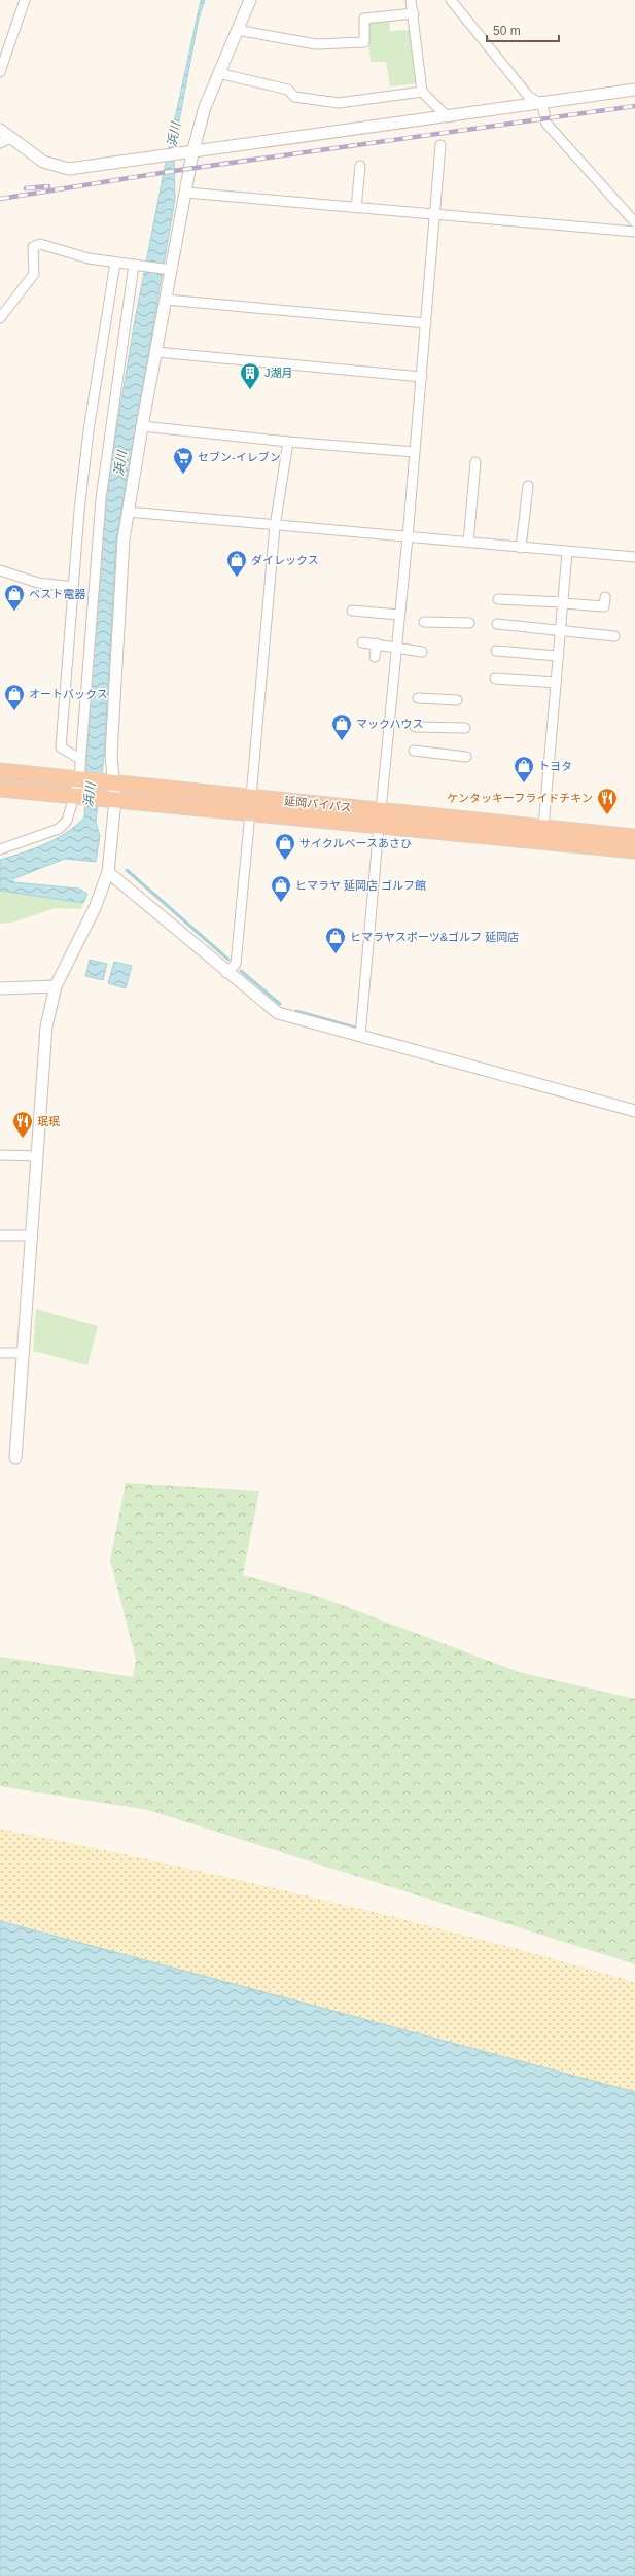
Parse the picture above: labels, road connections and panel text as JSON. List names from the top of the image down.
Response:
{
  "streets": {
    "highway": ["延岡バイパス"]
  },
  "water": ["浜川"],
  "places": {
    "building": ["J湖月"],
    "supermarket": ["セブン-イレブン"],
    "shop": [
      "ダイレックス",
      "ベスト電器",
      "オートバックス",
      "マックハウス",
      "トヨタ",
      "サイクルベースあさひ",
      "ヒマラヤ 延岡店 ゴルフ館",
      "ヒマラヤスポーツ&ゴルフ 延岡店"
    ],
    "restaurant": ["ケンタッキーフライドチキン", "珉珉"]
  },
  "scale_bar": "50 m"
}
